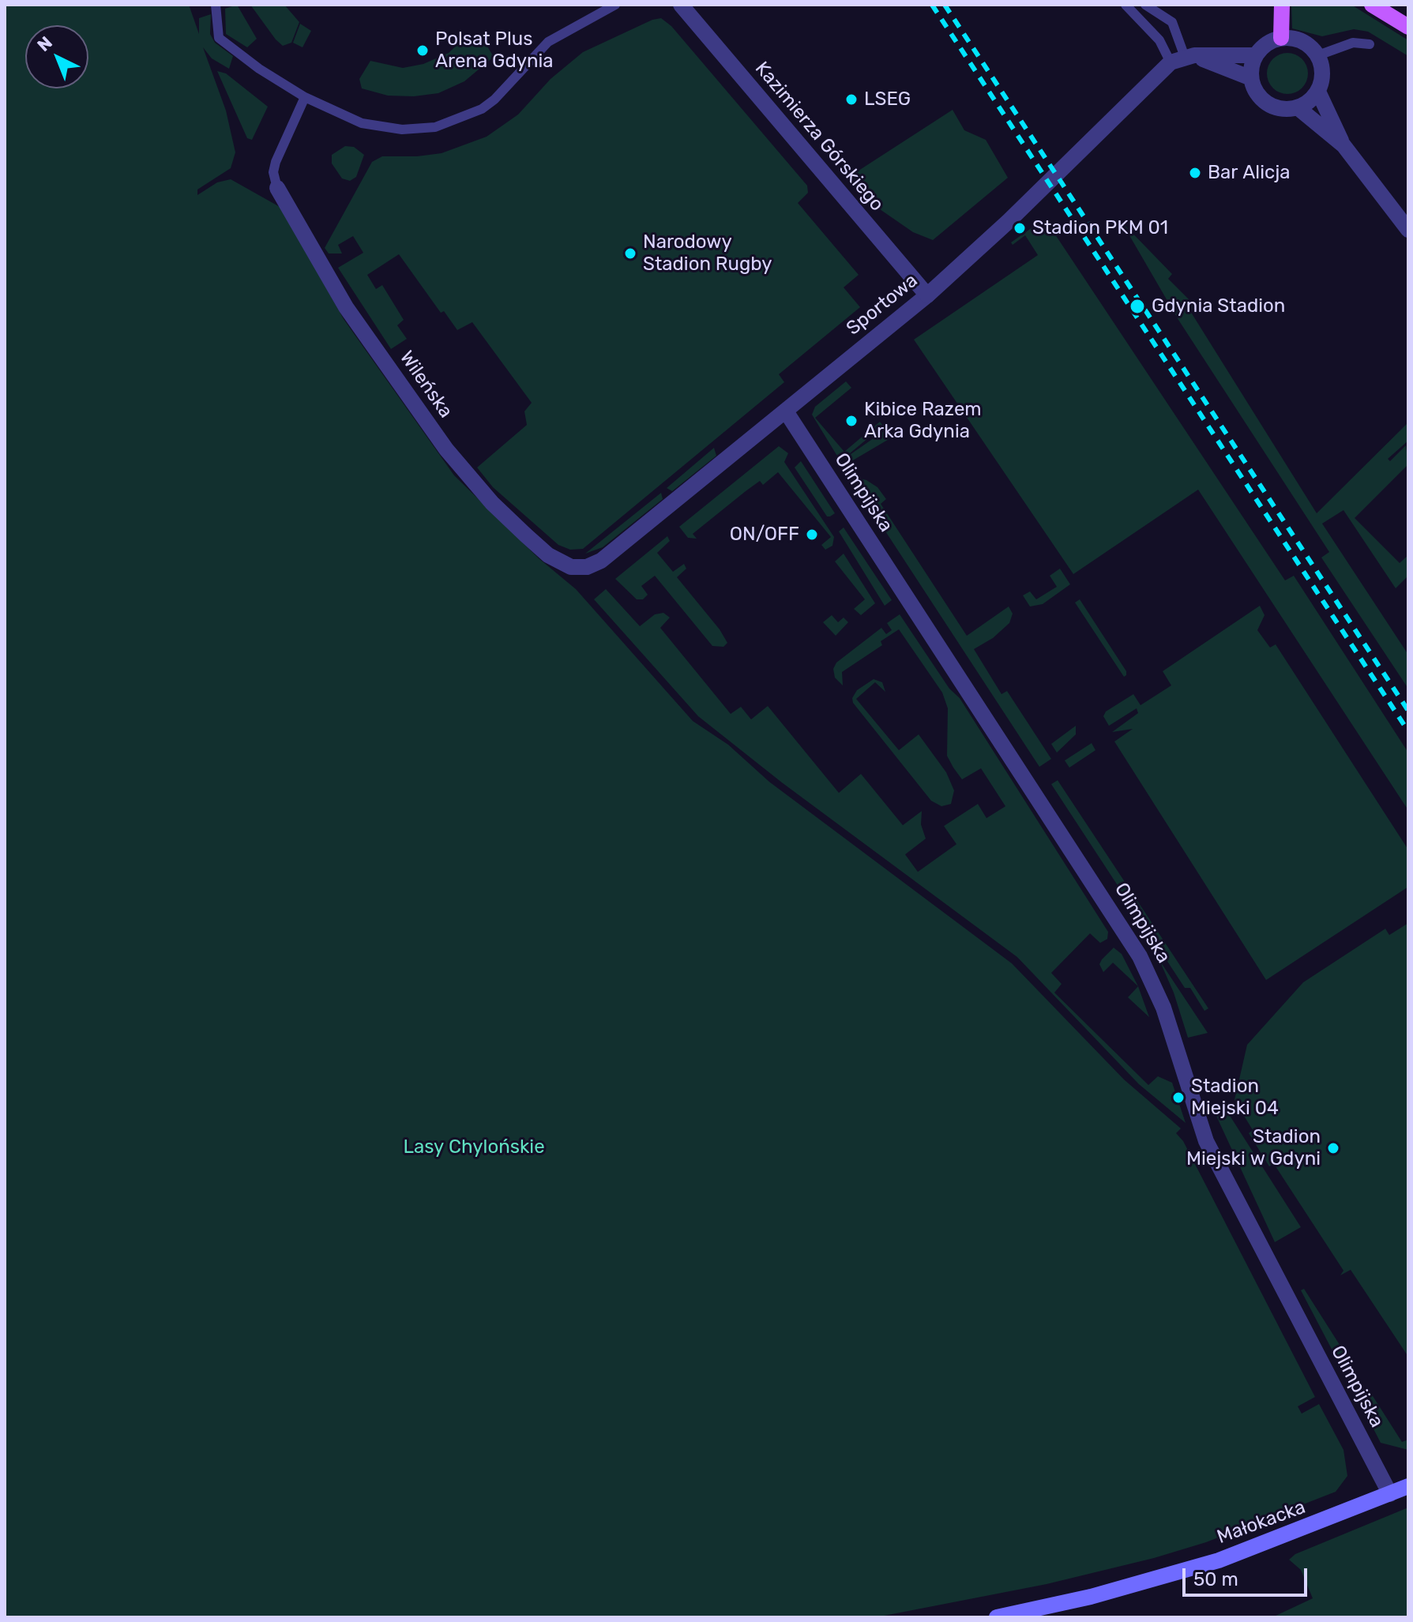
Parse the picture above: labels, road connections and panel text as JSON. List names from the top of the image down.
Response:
{
  "streets": {
    "main road": ["Małokacka"],
    "street": [
      "Kazimierza Górskiego",
      "Sportowa",
      "Wileńska",
      "Olimpijska"
    ]
  },
  "crossings": [
    ["Kazimierza Górskiego", "Sportowa"],
    ["Sportowa", "Wileńska"],
    ["Sportowa", "Olimpijska"],
    ["Olimpijska", "Małokacka"]
  ],
  "parks": ["Lasy Chylońskie"],
  "places": [
    "Polsat Plus Arena Gdynia",
    "LSEG",
    "Bar Alicja",
    "Stadion PKM 01",
    "Narodowy Stadion Rugby",
    "Gdynia Stadion",
    "Kibice Razem Arka Gdynia",
    "ON/OFF",
    "Stadion Miejski 04",
    "Stadion Miejski w Gdyni"
  ],
  "scale_bar": "50 m",
  "north": "top left"
}
